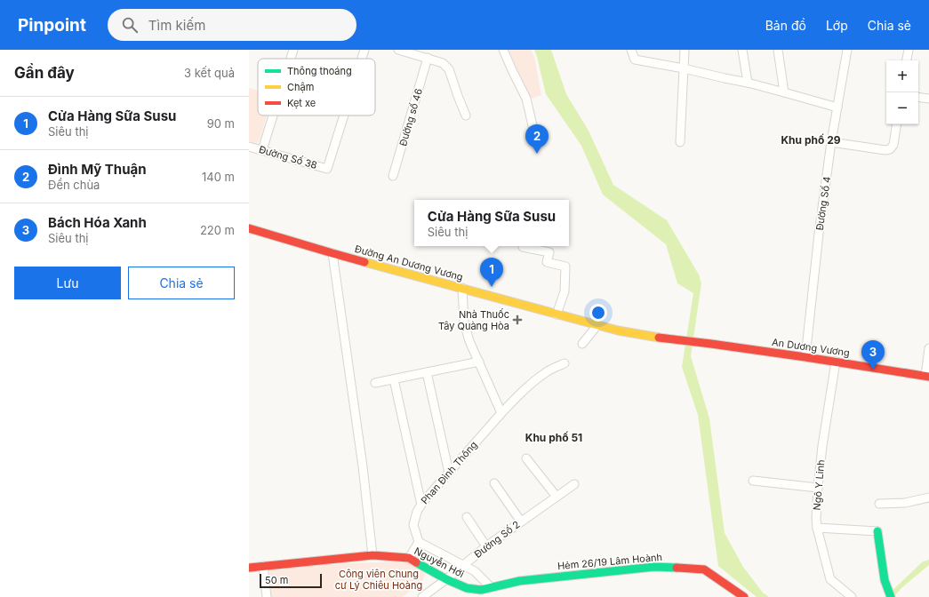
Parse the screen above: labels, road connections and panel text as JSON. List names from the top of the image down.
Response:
{
  "streets": {
    "main road": [
      "Đường An Dương Vương",
      "An Dương Vương",
      "Hẻm 26/19 Lâm Hoành",
      "Nguyễn Hới"
    ],
    "street": [
      "Đường số 46",
      "Đường Số 38",
      "Đường Số 4",
      "Phan Đình Thông",
      "Ngô Y Linh",
      "Đường Số 2"
    ]
  },
  "crossings": [
    ["Đường Số 4", "An Dương Vương"],
    ["Đường An Dương Vương", "An Dương Vương"],
    ["An Dương Vương", "Ngô Y Linh"],
    ["Phan Đình Thông", "Nguyễn Hới"],
    ["Đường Số 2", "Nguyễn Hới"],
    ["Hẻm 26/19 Lâm Hoành", "Nguyễn Hới"]
  ],
  "districts": ["Khu phố 29", "Khu phố 51"],
  "parks": ["Công viên Chung cư Lý Chiêu Hoàng"],
  "places": {
    "health": ["Nhà Thuốc Tây Quàng Hòa"]
  },
  "legend": ["Thông thoáng", "Chậm", "Kẹt xe"],
  "scale_bar": "50 m",
  "page": {
    "header": "Pinpoint",
    "search": "Tìm kiếm",
    "nav": ["Bản đồ", "Lớp", "Chia sẻ"],
    "heading": ["Gần đây", "3 kết quả"],
    "map_buttons": ["+", "−"],
    "list": [
      {
        "mark": "1",
        "name": "Cửa Hàng Sữa Susu",
        "note": "Siêu thị",
        "value": "90 m"
      },
      {
        "mark": "2",
        "name": "Đình Mỹ Thuận",
        "note": "Đền chùa",
        "value": "140 m"
      },
      {
        "mark": "3",
        "name": "Bách Hóa Xanh",
        "note": "Siêu thị",
        "value": "220 m"
      }
    ],
    "pins": ["2", "1", "3"],
    "popup": ["Cửa Hàng Sữa Susu", "Siêu thị"],
    "buttons": ["Lưu", "Chia sẻ"],
    "scale": "50 m"
  }
}
